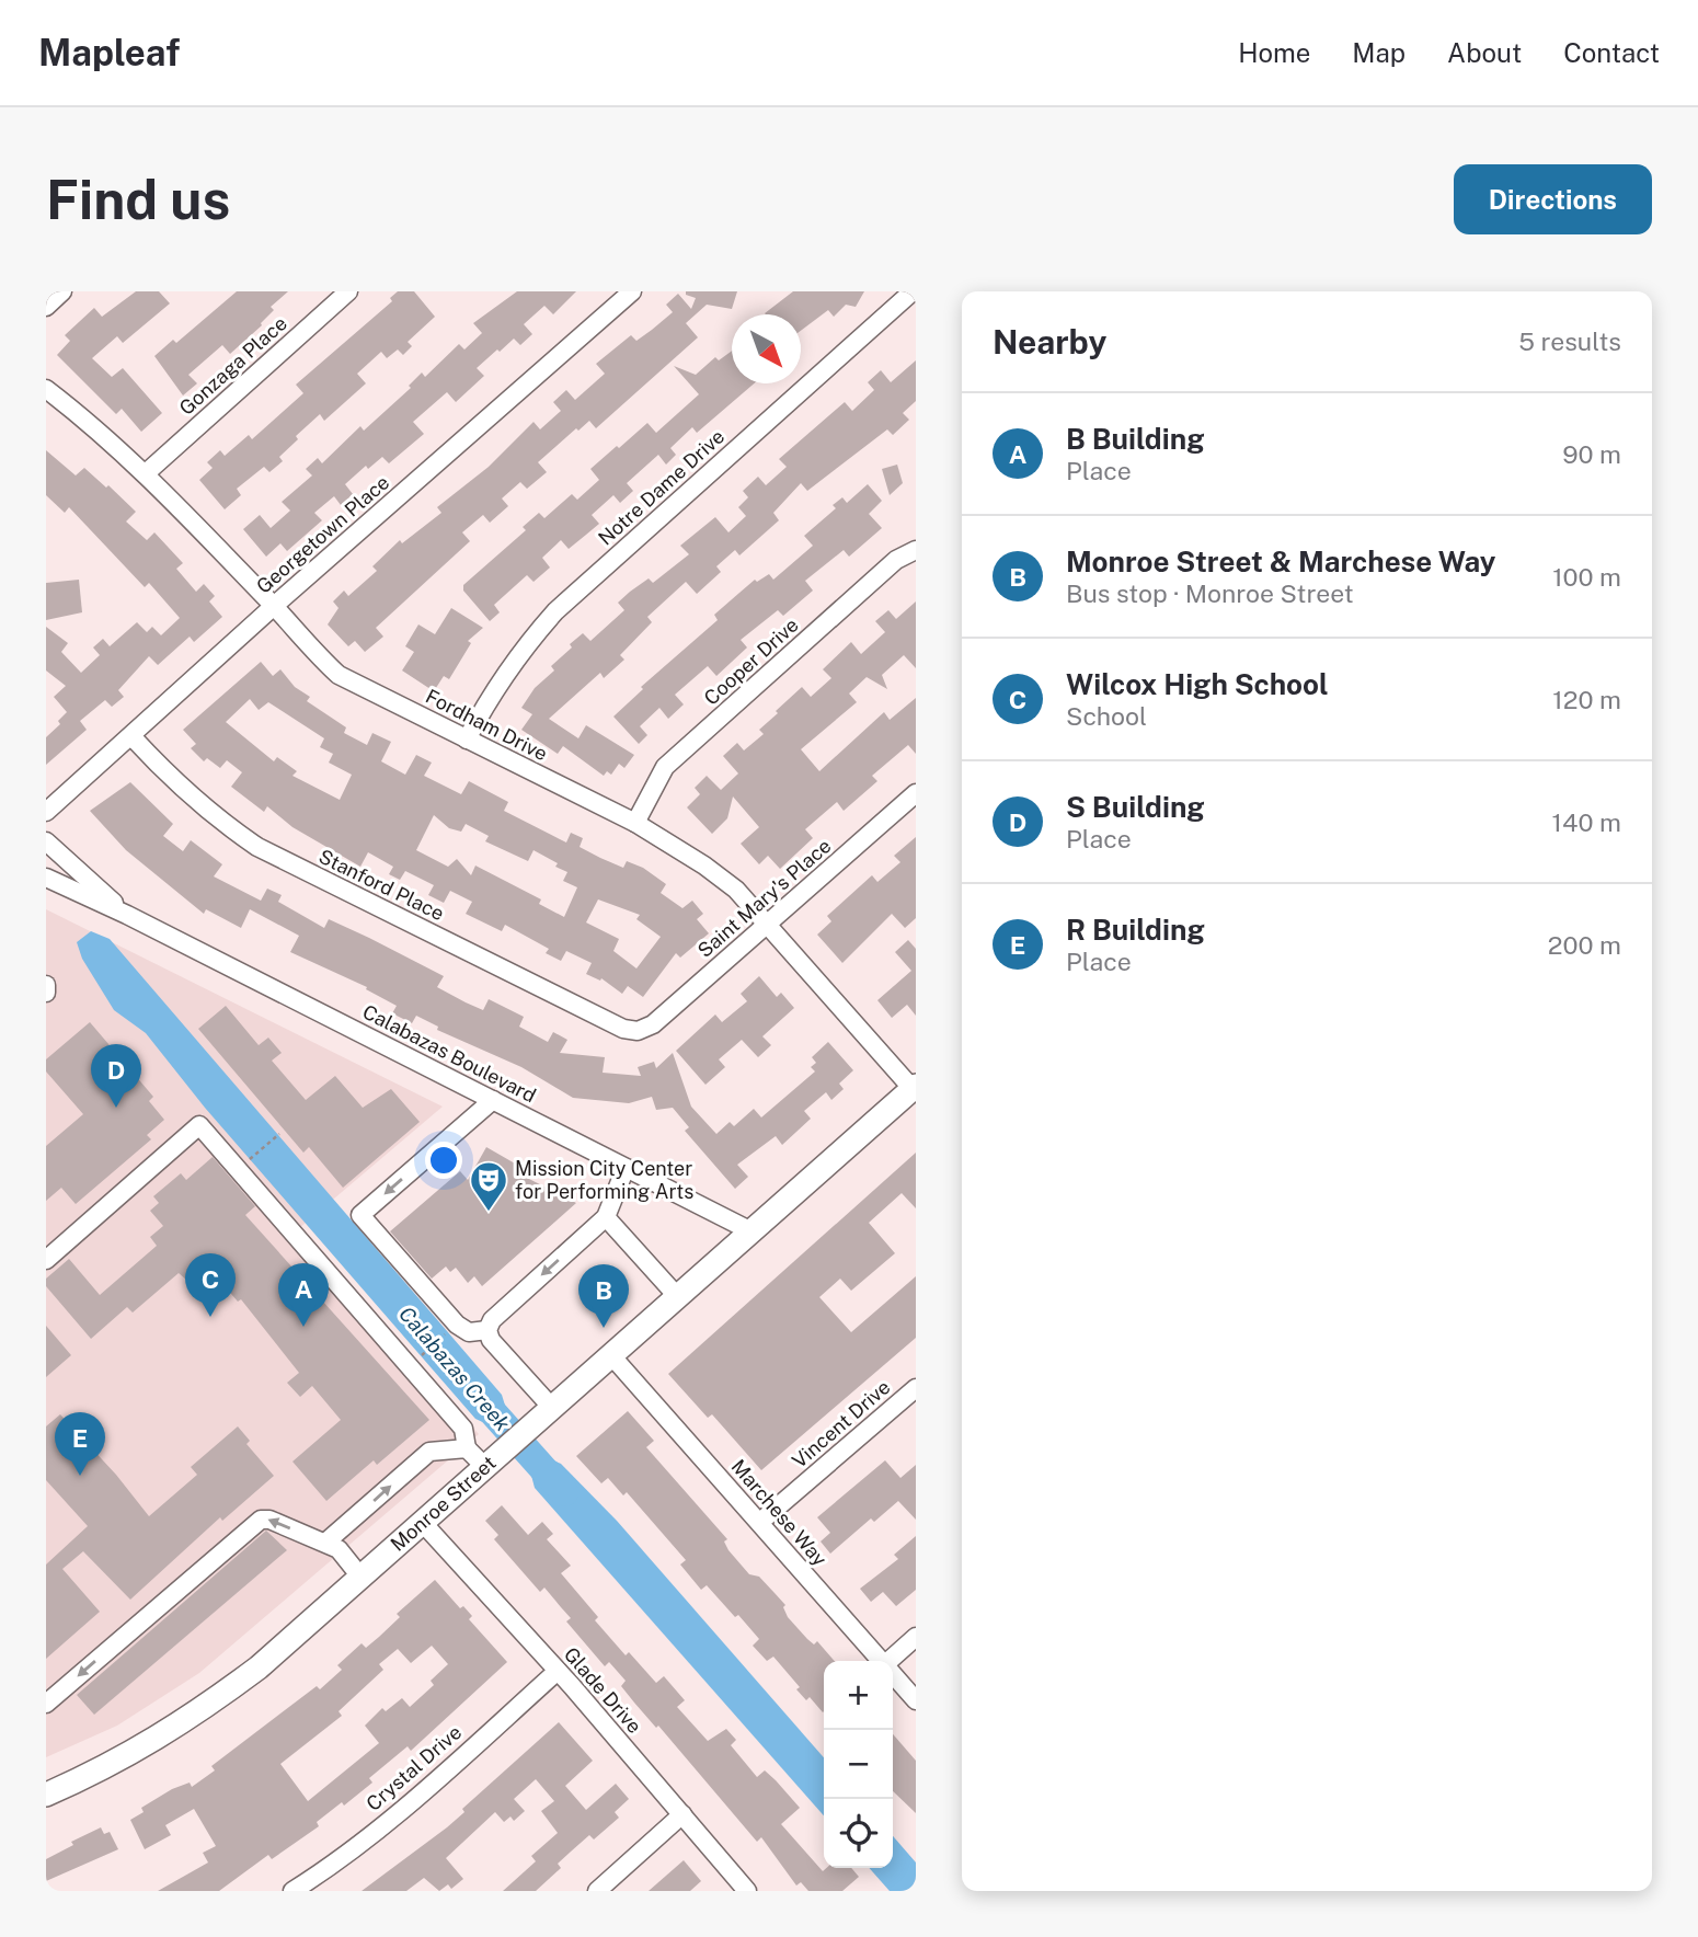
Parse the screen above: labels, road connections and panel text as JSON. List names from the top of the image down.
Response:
{
  "streets": {
    "main road": ["Monroe Street"],
    "street": [
      "Gonzaga Place",
      "Notre Dame Drive",
      "Georgetown Place",
      "Cooper Drive",
      "Fordham Drive",
      "Stanford Place",
      "Saint Mary's Place",
      "Calabazas Boulevard",
      "Vincent Drive",
      "Marchese Way",
      "Glade Drive",
      "Crystal Drive"
    ]
  },
  "crossings": [
    ["Gonzaga Place", "Fordham Drive"],
    ["Notre Dame Drive", "Fordham Drive"],
    ["Georgetown Place", "Fordham Drive"],
    ["Georgetown Place", "Stanford Place"],
    ["Cooper Drive", "Fordham Drive"],
    ["Fordham Drive", "Saint Mary's Place"],
    ["Fordham Drive", "Monroe Street"],
    ["Stanford Place", "Saint Mary's Place"],
    ["Calabazas Boulevard", "Monroe Street"],
    ["Vincent Drive", "Marchese Way"],
    ["Monroe Street", "Marchese Way"],
    ["Monroe Street", "Glade Drive"],
    ["Glade Drive", "Crystal Drive"]
  ],
  "water": ["Calabazas Creek"],
  "places": {
    "theatre": ["Mission City Center for Performing Arts"]
  },
  "north": "bottom right",
  "page": {
    "header": "Mapleaf",
    "nav": [
      "Home",
      "Map",
      "About",
      "Contact"
    ],
    "buttons": "Directions",
    "title": "Find us",
    "heading": ["Nearby", "5 results"],
    "list": [
      {
        "mark": "A",
        "name": "B Building",
        "note": "Place",
        "value": "90 m"
      },
      {
        "mark": "B",
        "name": "Monroe Street & Marchese Way",
        "note": "Bus stop · Monroe Street",
        "value": "100 m"
      },
      {
        "mark": "C",
        "name": "Wilcox High School",
        "note": "School",
        "value": "120 m"
      },
      {
        "mark": "D",
        "name": "S Building",
        "note": "Place",
        "value": "140 m"
      },
      {
        "mark": "E",
        "name": "R Building",
        "note": "Place",
        "value": "200 m"
      }
    ],
    "pins": [
      "D",
      "C",
      "A",
      "B",
      "E"
    ],
    "map_buttons": ["+", "−"]
  }
}
